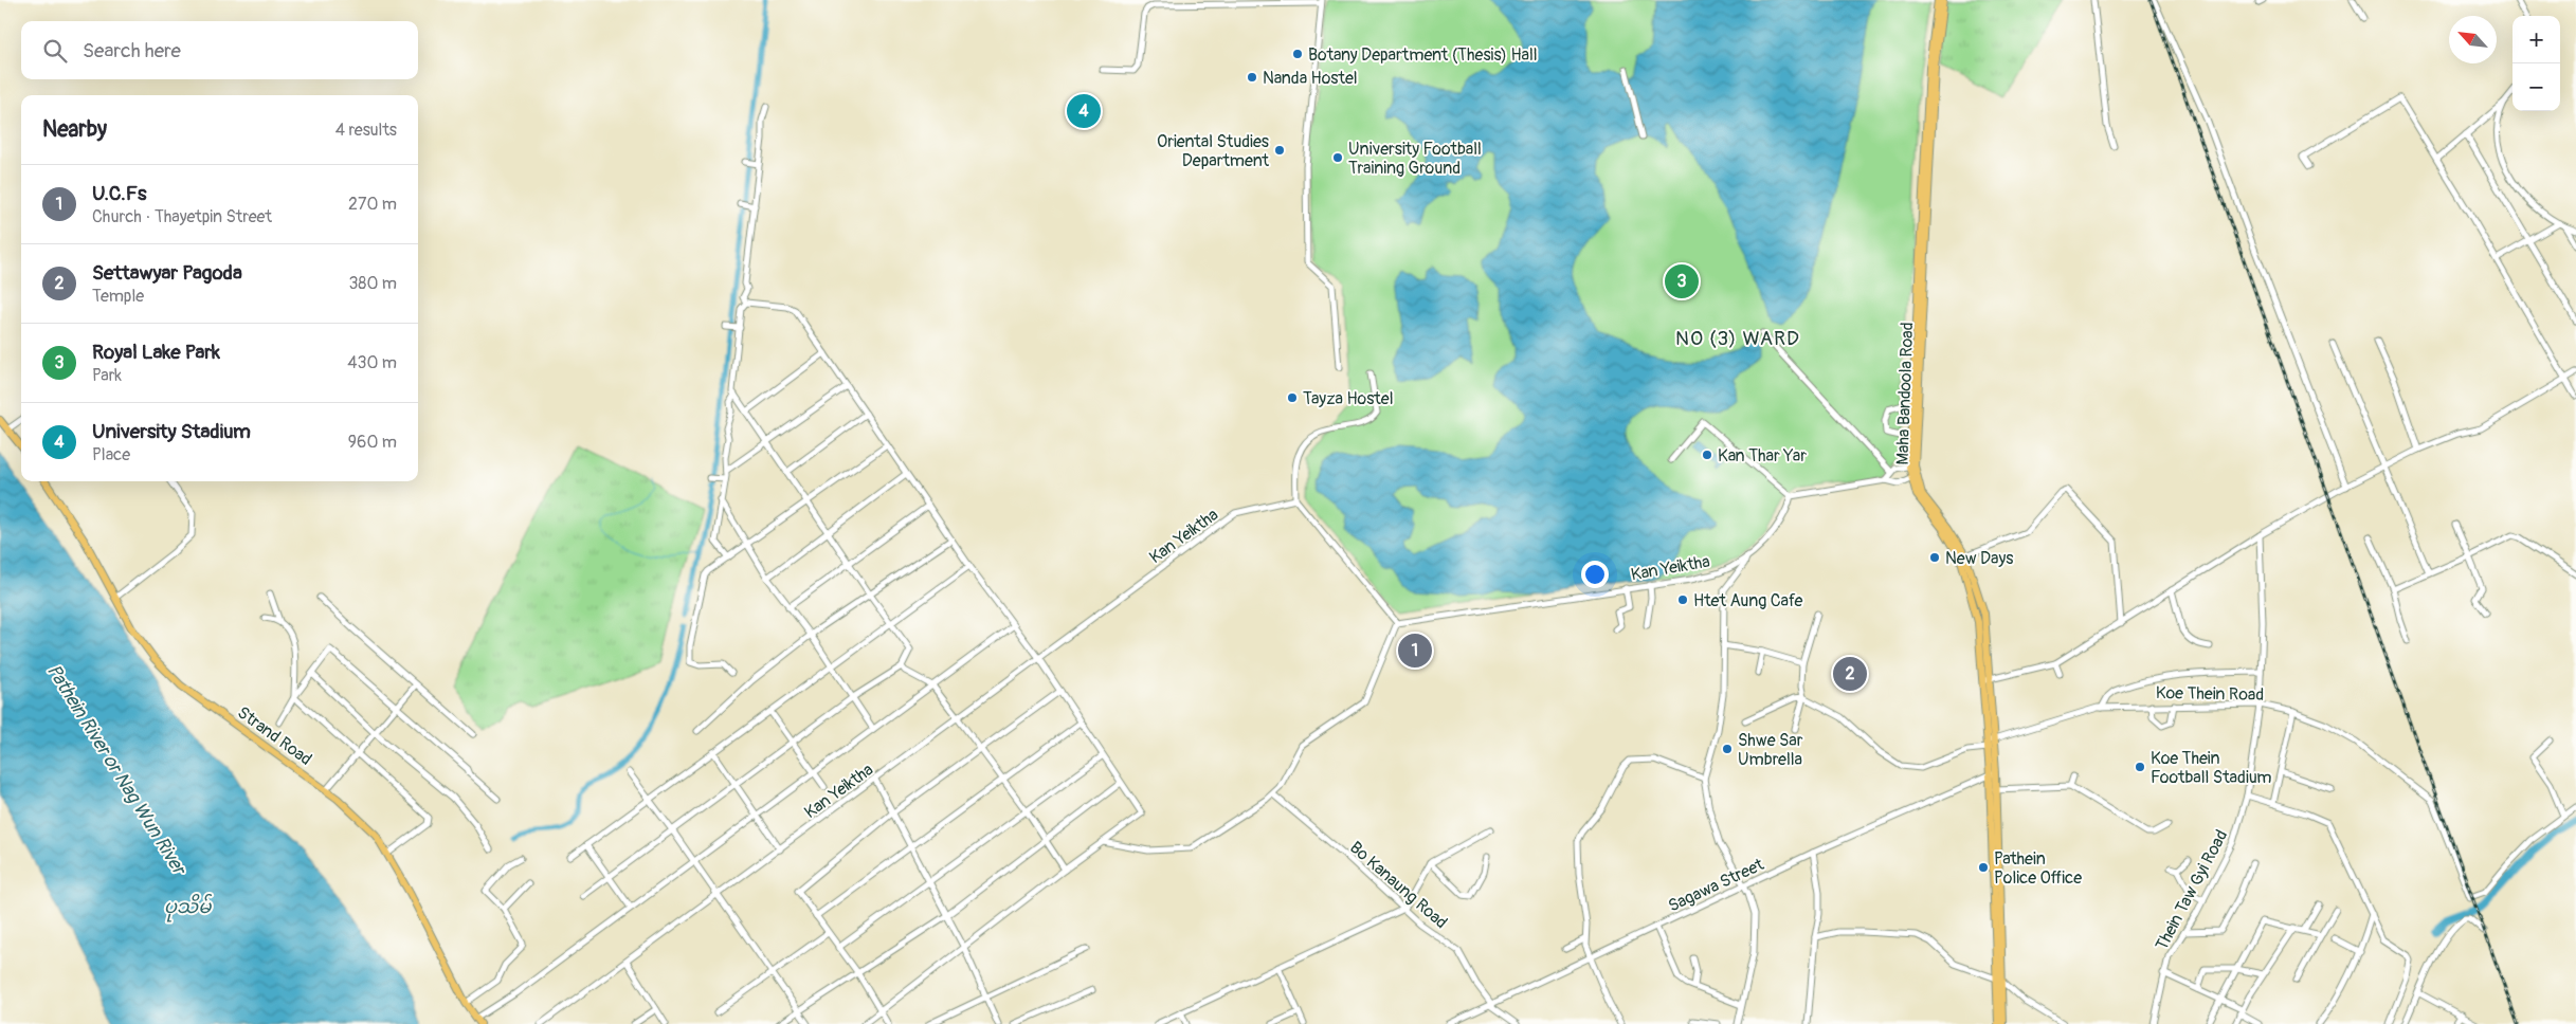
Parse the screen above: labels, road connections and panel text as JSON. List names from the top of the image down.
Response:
{
  "streets": {
    "main road": ["Maha Bandoola Road", "Strand Road"],
    "street": [
      "Kan Yeiktha",
      "Koe Thein Road",
      "Bo Kanaung Road",
      "Sagawa Street",
      "Thein Taw Gyi Road"
    ]
  },
  "crossings": [
    ["Maha Bandoola Road", "Koe Thein Road"],
    ["Maha Bandoola Road", "Sagawa Street"],
    ["Koe Thein Road", "Thein Taw Gyi Road"],
    ["Bo Kanaung Road", "Sagawa Street"]
  ],
  "districts": ["NO (3) WARD"],
  "water": ["Pathein River or Nag Wun River", "ပုသိမ်"],
  "places": [
    "Botany Department (Thesis) Hall",
    "Nanda Hostel",
    "Oriental Studies Department",
    "University Football Training Ground",
    "Tayza Hostel",
    "Kan Thar Yar",
    "New Days",
    "Htet Aung Cafe",
    "Shwe Sar Umbrella",
    "Koe Thein Football Stadium",
    "Pathein Police Office"
  ],
  "north": "top left",
  "page": {
    "map_buttons": ["+", "−"],
    "search": "Search here",
    "pins": [
      "4",
      "3",
      "1",
      "2"
    ],
    "heading": ["Nearby", "4 results"],
    "list": [
      {
        "mark": "1",
        "name": "U.C.Fs",
        "note": "Church · Thayetpin Street",
        "value": "270 m"
      },
      {
        "mark": "2",
        "name": "Settawyar Pagoda",
        "note": "Temple",
        "value": "380 m"
      },
      {
        "mark": "3",
        "name": "Royal Lake Park",
        "note": "Park",
        "value": "430 m"
      },
      {
        "mark": "4",
        "name": "University Stadium",
        "note": "Place",
        "value": "960 m"
      }
    ]
  }
}
